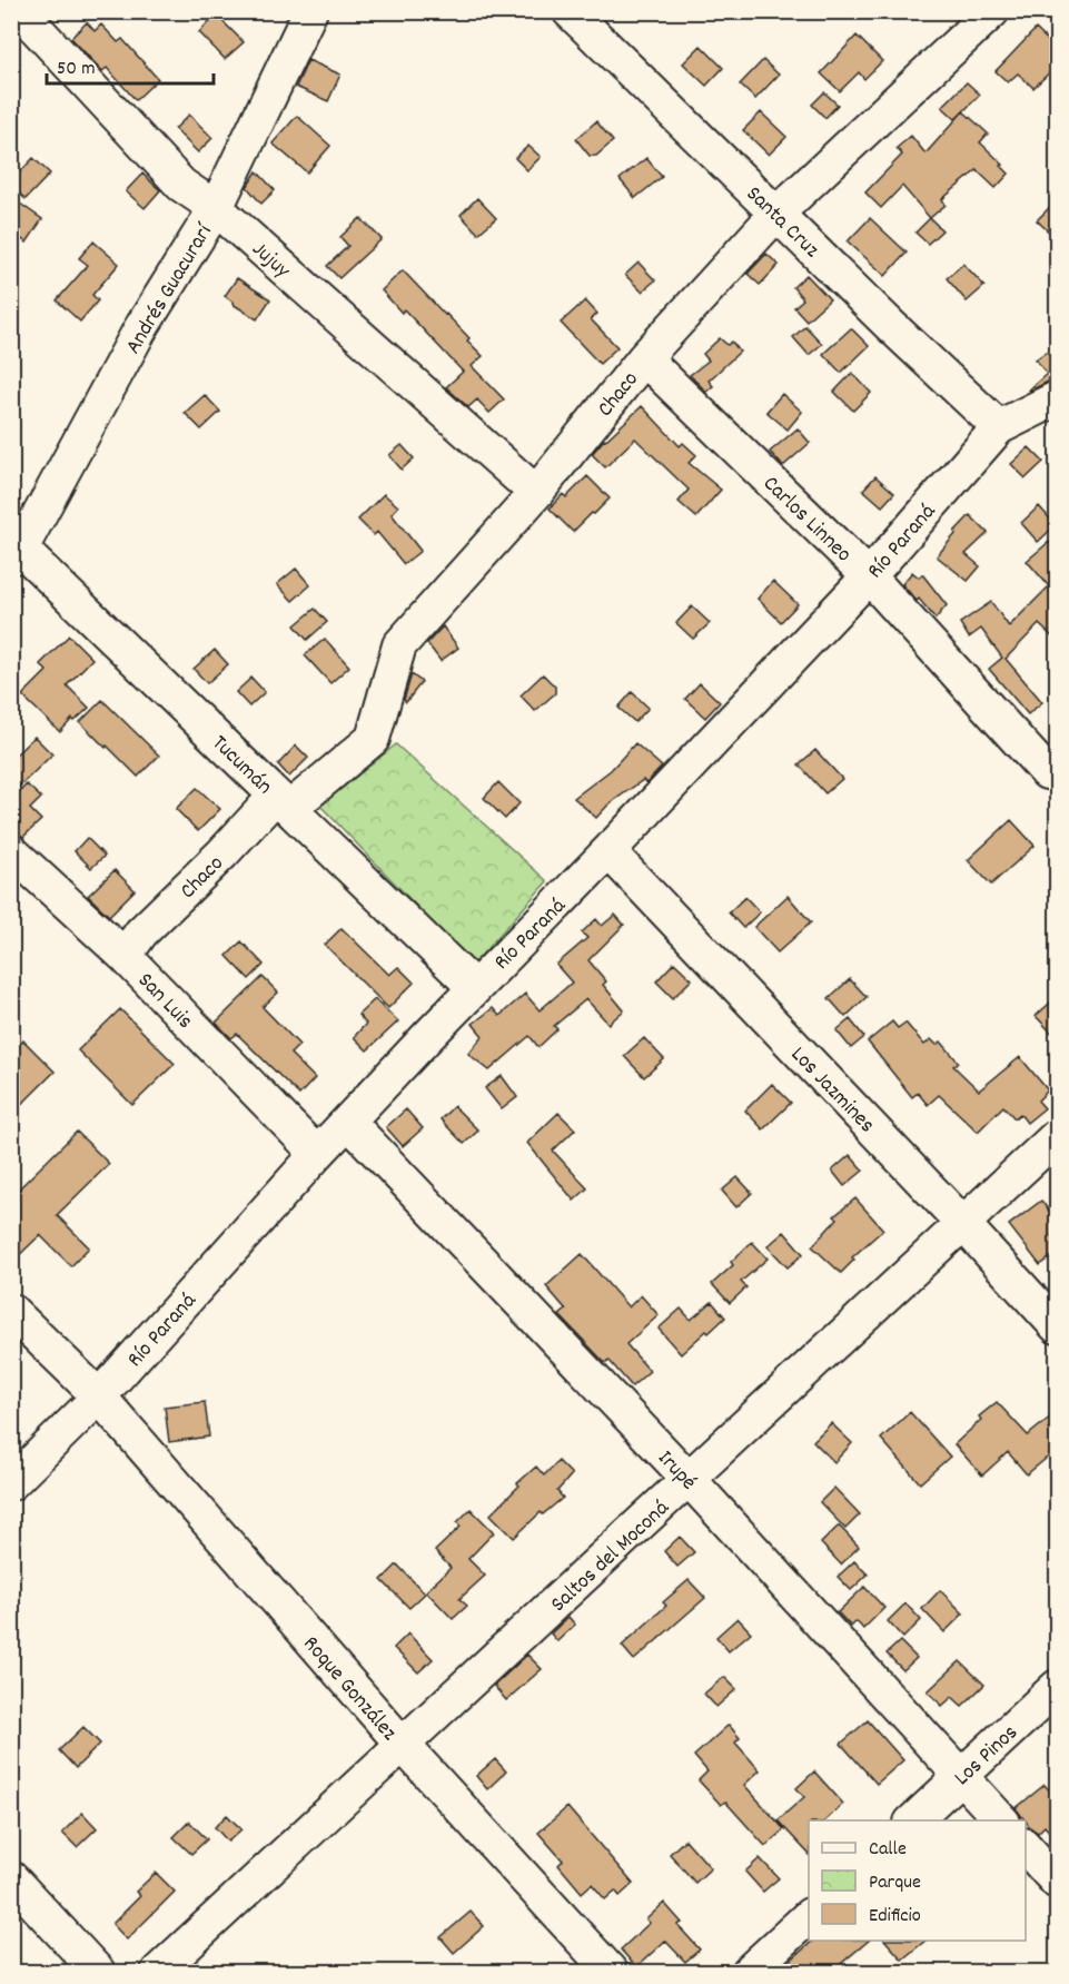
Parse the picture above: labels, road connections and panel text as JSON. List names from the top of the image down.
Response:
{
  "streets": {
    "street": [
      "Santa Cruz",
      "Jujuy",
      "Andrés Guacurarí",
      "Chaco",
      "Carlos Linneo",
      "Río Paraná",
      "Tucumán",
      "San Luis",
      "Los Jazmines",
      "Irupé",
      "Saltos del Moconá",
      "Roque González",
      "Los Pinos"
    ]
  },
  "crossings": [
    ["Santa Cruz", "Chaco"],
    ["Santa Cruz", "Río Paraná"],
    ["Jujuy", "Andrés Guacurarí"],
    ["Jujuy", "Chaco"],
    ["Andrés Guacurarí", "Tucumán"],
    ["Chaco", "Carlos Linneo"],
    ["Chaco", "Tucumán"],
    ["Chaco", "San Luis"],
    ["Carlos Linneo", "Río Paraná"],
    ["Río Paraná", "Tucumán"],
    ["Río Paraná", "San Luis"],
    ["Río Paraná", "Los Jazmines"],
    ["Río Paraná", "Irupé"],
    ["Río Paraná", "Roque González"],
    ["Los Jazmines", "Saltos del Moconá"],
    ["Irupé", "Saltos del Moconá"],
    ["Irupé", "Los Pinos"],
    ["Saltos del Moconá", "Roque González"]
  ],
  "legend": ["Calle", "Parque", "Edificio"],
  "scale_bar": "50 m"
}
